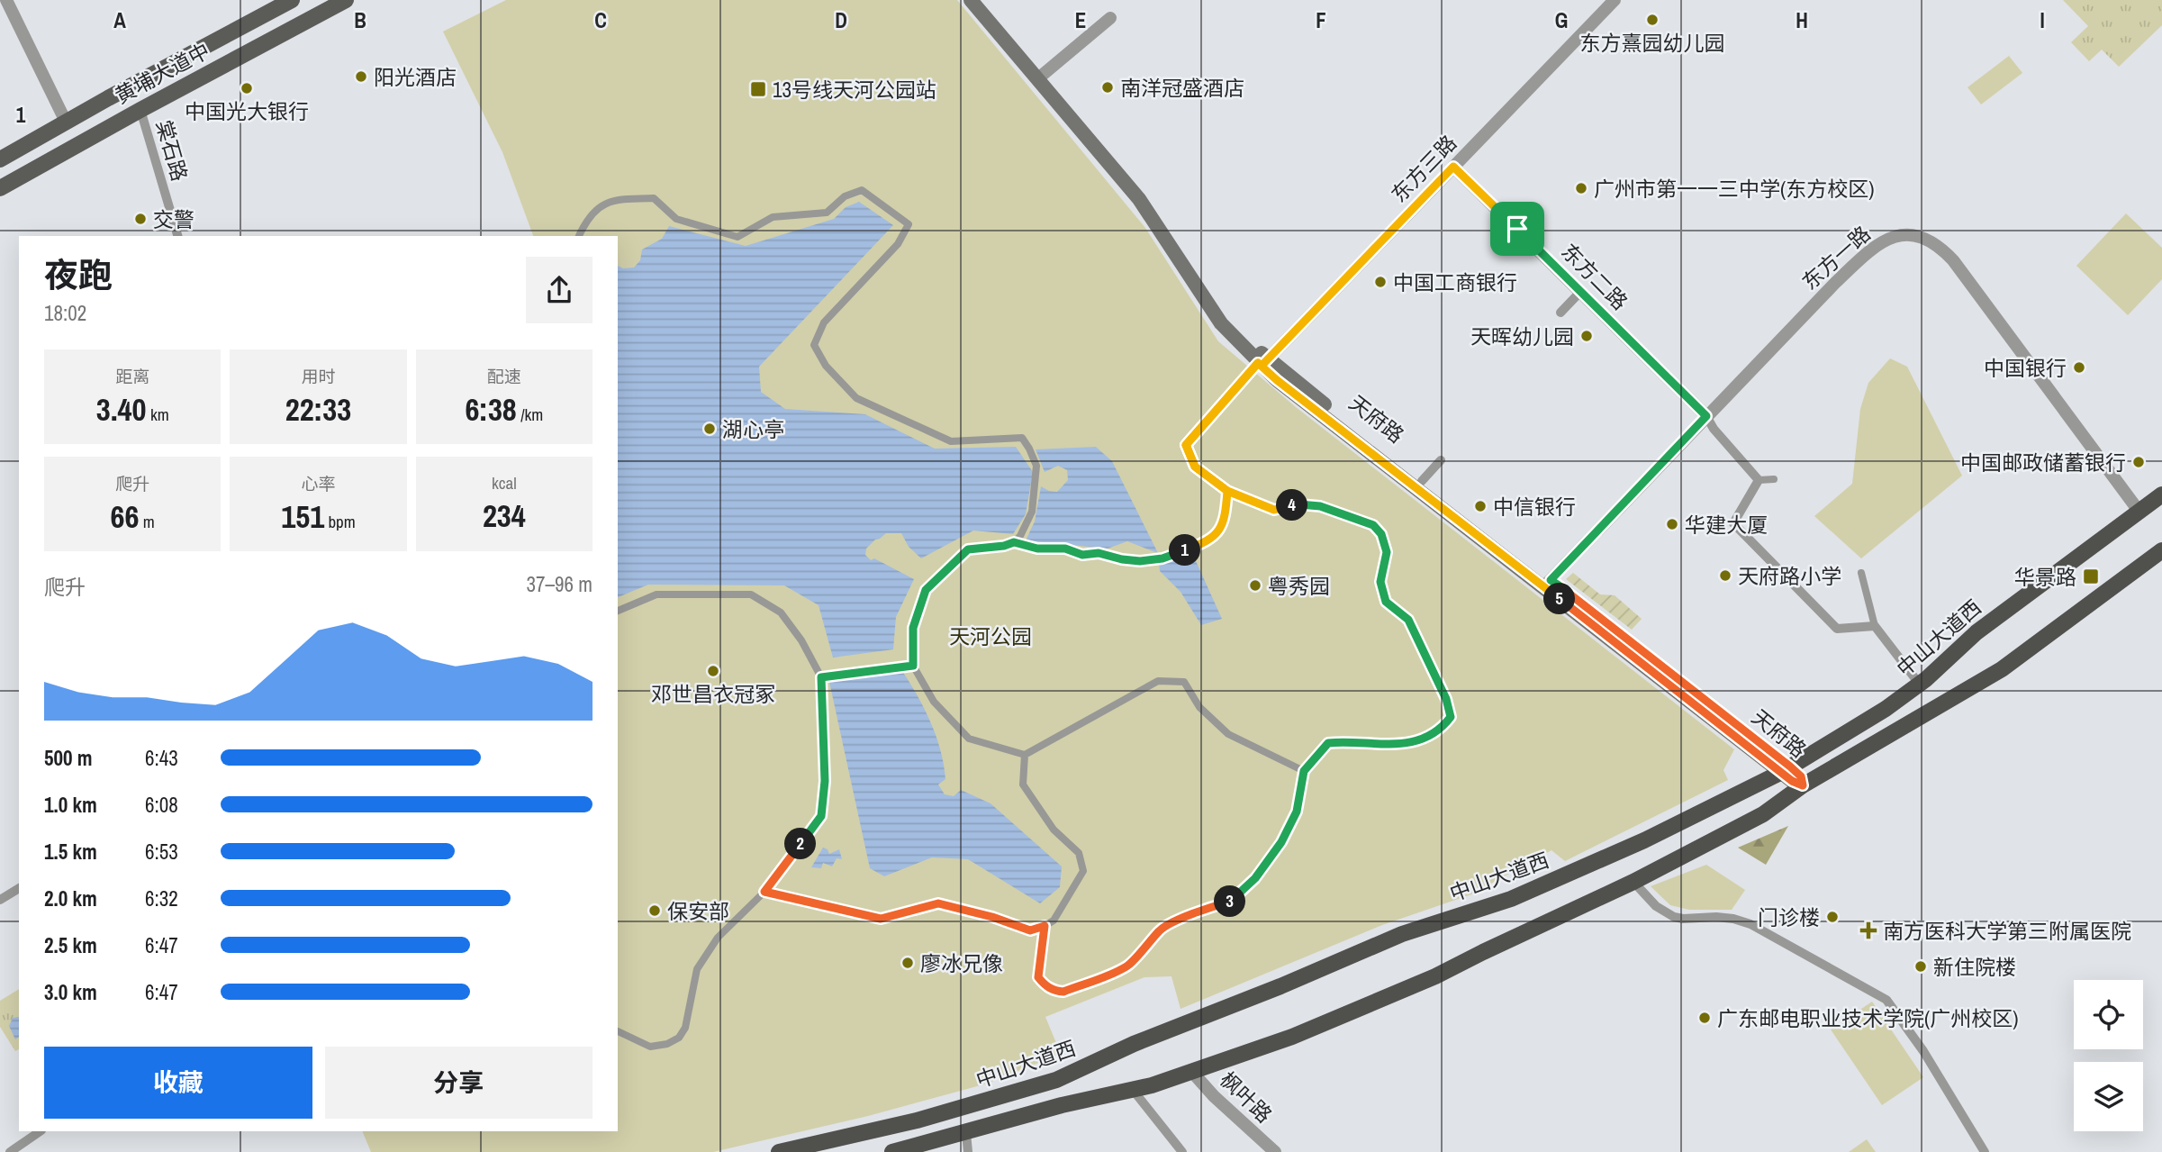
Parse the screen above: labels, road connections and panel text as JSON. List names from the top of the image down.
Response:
{
  "streets": {
    "highway": ["中山大道西"],
    "main road": ["黄埔大道中", "天府路"],
    "street": [
      "棠石路",
      "东方三路",
      "东方一路",
      "东方二路",
      "枫叶路"
    ]
  },
  "crossings": [
    ["黄埔大道中", "棠石路"],
    ["东方三路", "东方二路"],
    ["东方三路", "天府路"],
    ["东方一路", "东方二路"],
    ["东方一路", "天府路"],
    ["东方一路", "中山大道西"],
    ["天府路", "中山大道西"]
  ],
  "parks": ["天河公园"],
  "places": {
    "other": [
      "东方熹园幼儿园",
      "阳光酒店",
      "南洋冠盛酒店",
      "中国光大银行",
      "广州市第一一三中学(东方校区)",
      "交警",
      "中国工商银行",
      "天晖幼儿园",
      "中国银行",
      "湖心亭",
      "中国邮政储蓄银行",
      "中信银行",
      "华建大厦",
      "天府路小学",
      "粤秀园",
      "邓世昌衣冠冢",
      "保安部",
      "门诊楼",
      "廖冰兄像",
      "新住院楼",
      "广东邮电职业技术学院(广州校区)"
    ],
    "transit": ["13号线天河公园站", "华景路"],
    "health": ["南方医科大学第三附属医院"]
  },
  "page": {
    "heading": ["夜跑", "18:02"],
    "stats": [
      ["距离", "3.40 km"],
      ["用时", "22:33"],
      ["配速", "6:38 /km"],
      ["爬升", "66 m"],
      ["心率", "151 bpm"],
      ["kcal", "234"]
    ],
    "pins": [
      "4",
      "1",
      "5",
      "2",
      "3"
    ],
    "chart": ["爬升", "37–96 m"],
    "list": [
      {
        "name": "500 m",
        "note": "6:43"
      },
      {
        "name": "1.0 km",
        "note": "6:08"
      },
      {
        "name": "1.5 km",
        "note": "6:53"
      },
      {
        "name": "2.0 km",
        "note": "6:32"
      },
      {
        "name": "2.5 km",
        "note": "6:47"
      },
      {
        "name": "3.0 km",
        "note": "6:47"
      }
    ],
    "buttons": ["收藏", "分享"]
  },
  "grid": {
    "columns": [
      "A",
      "B",
      "C",
      "D",
      "E",
      "F",
      "G",
      "H",
      "I"
    ],
    "rows": ["1"]
  }
}
